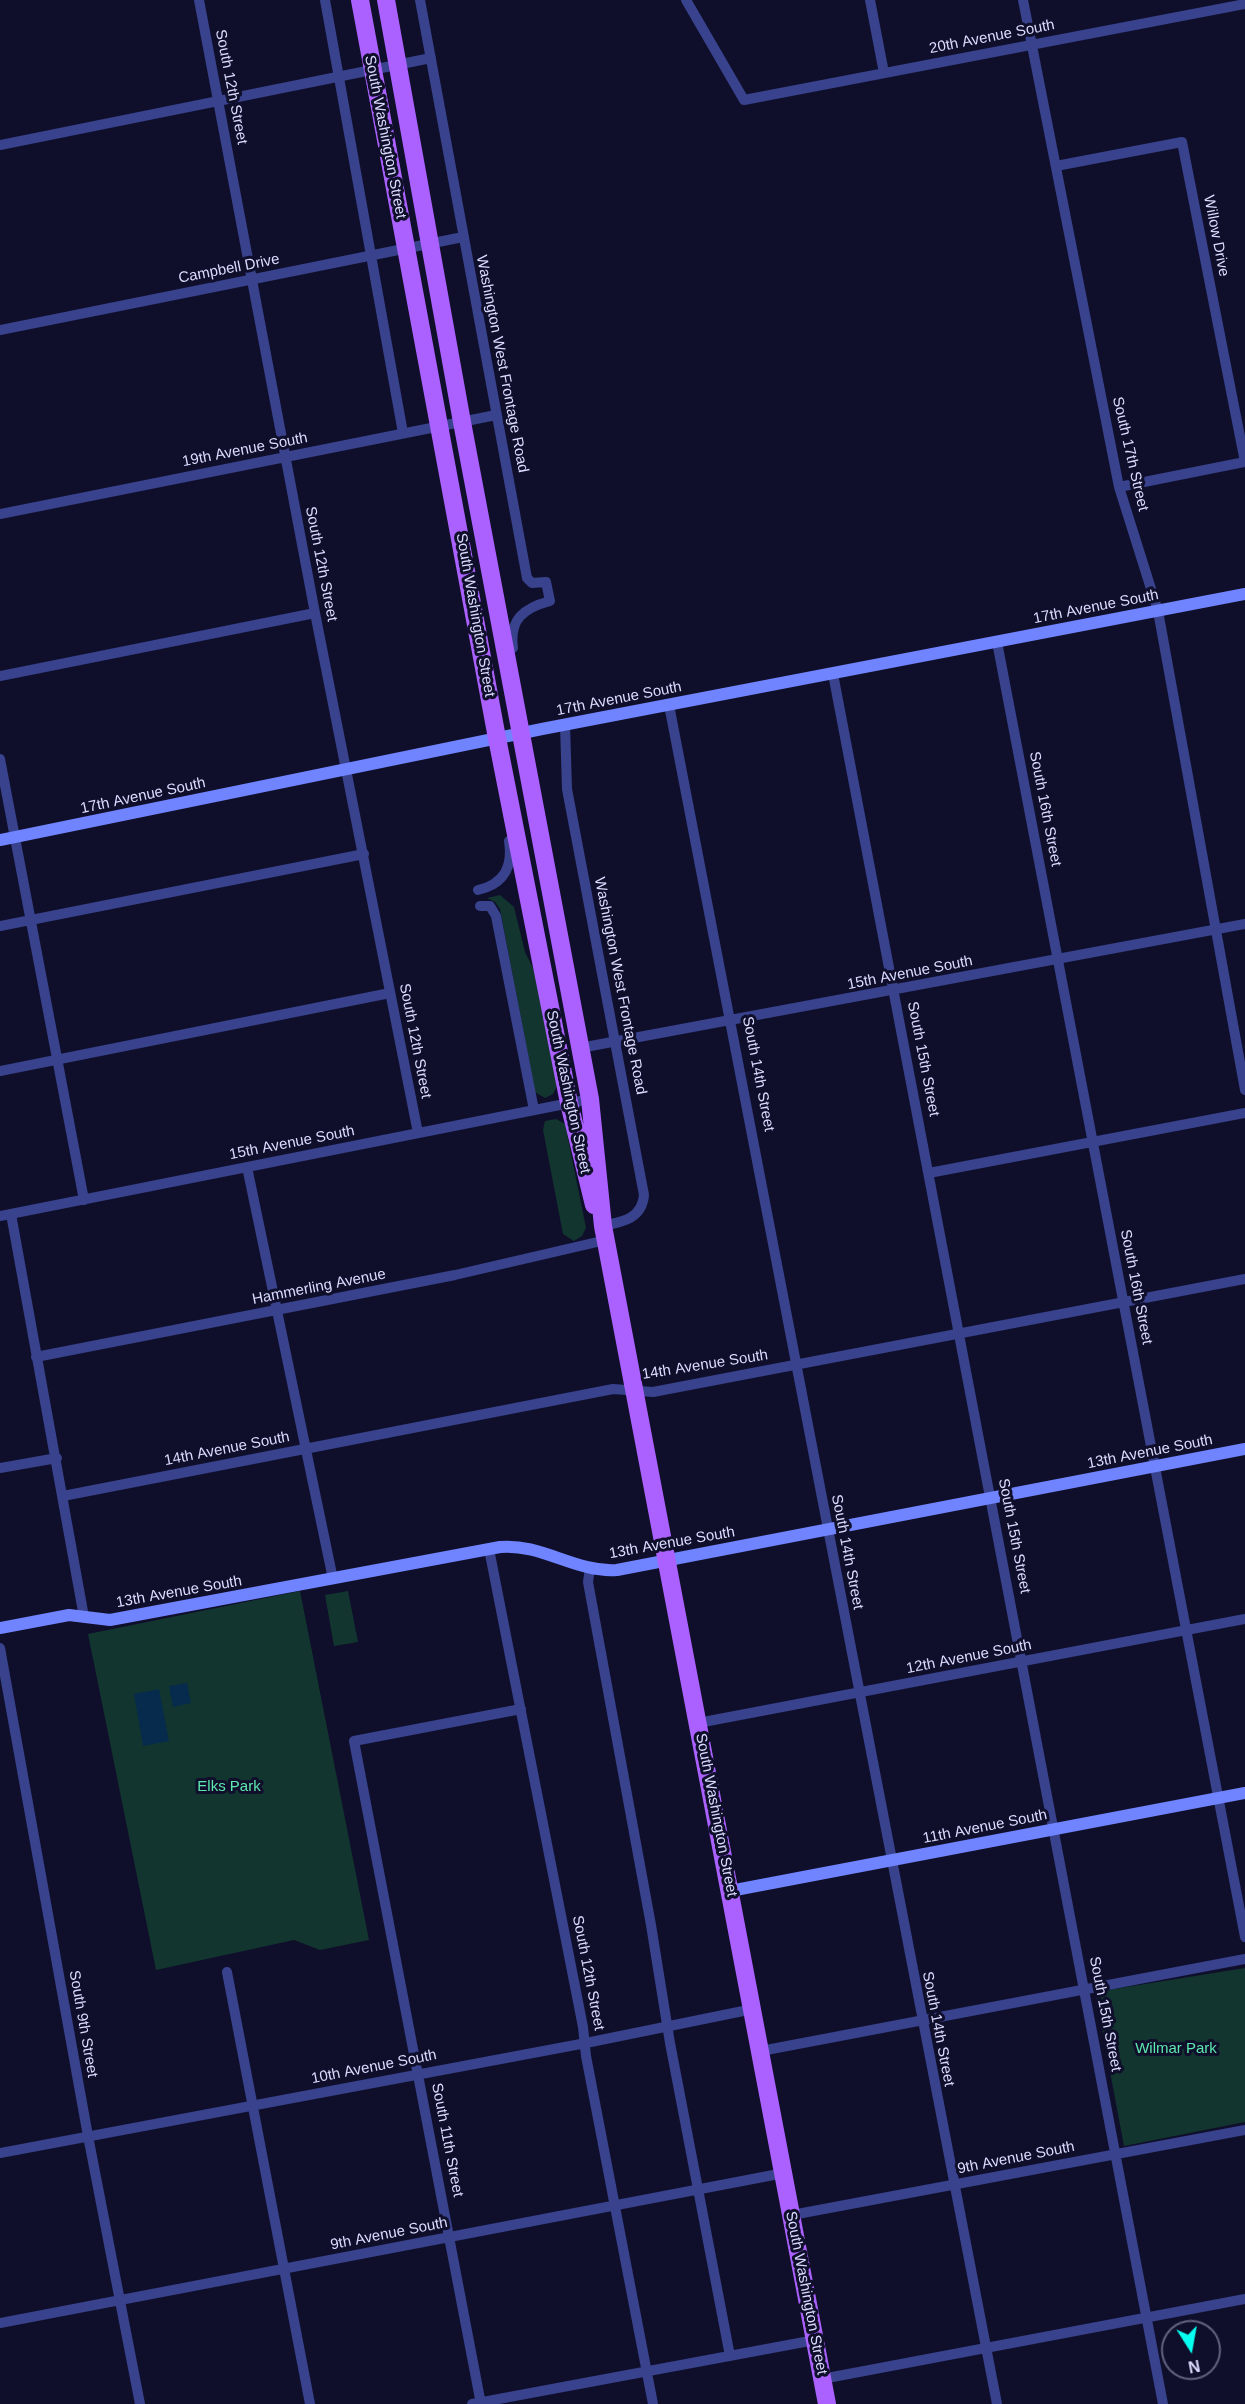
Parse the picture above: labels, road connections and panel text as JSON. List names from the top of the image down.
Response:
{
  "streets": {
    "main road": ["South Washington Street"],
    "street": [
      "20th Avenue South",
      "South 12th Street",
      "Willow Drive",
      "Campbell Drive",
      "Washington West Frontage Road",
      "19th Avenue South",
      "South 17th Street",
      "17th Avenue South",
      "South 16th Street",
      "15th Avenue South",
      "South 15th Street",
      "South 14th Street",
      "Hammerling Avenue",
      "14th Avenue South",
      "13th Avenue South",
      "12th Avenue South",
      "11th Avenue South",
      "South 9th Street",
      "10th Avenue South",
      "South 11th Street",
      "9th Avenue South"
    ]
  },
  "crossings": [
    ["20th Avenue South", "South 17th Street"],
    ["South 12th Street", "Campbell Drive"],
    ["South 12th Street", "19th Avenue South"],
    ["South 12th Street", "17th Avenue South"],
    ["South 12th Street", "15th Avenue South"],
    ["South 12th Street", "13th Avenue South"],
    ["South 12th Street", "10th Avenue South"],
    ["South 12th Street", "South 11th Street"],
    ["South 12th Street", "9th Avenue South"],
    ["South Washington Street", "Campbell Drive"],
    ["South Washington Street", "Washington West Frontage Road"],
    ["South Washington Street", "19th Avenue South"],
    ["South Washington Street", "17th Avenue South"],
    ["South Washington Street", "15th Avenue South"],
    ["South Washington Street", "Hammerling Avenue"],
    ["South Washington Street", "14th Avenue South"],
    ["South Washington Street", "13th Avenue South"],
    ["South Washington Street", "12th Avenue South"],
    ["South Washington Street", "11th Avenue South"],
    ["South Washington Street", "10th Avenue South"],
    ["South Washington Street", "9th Avenue South"],
    ["Willow Drive", "South 17th Street"],
    ["Campbell Drive", "Washington West Frontage Road"],
    ["Washington West Frontage Road", "19th Avenue South"],
    ["Washington West Frontage Road", "17th Avenue South"],
    ["Washington West Frontage Road", "15th Avenue South"],
    ["Washington West Frontage Road", "Hammerling Avenue"],
    ["South 17th Street", "17th Avenue South"],
    ["South 17th Street", "15th Avenue South"],
    ["17th Avenue South", "South 16th Street"],
    ["17th Avenue South", "South 15th Street"],
    ["17th Avenue South", "South 14th Street"],
    ["South 16th Street", "15th Avenue South"],
    ["South 16th Street", "14th Avenue South"],
    ["South 16th Street", "13th Avenue South"],
    ["South 16th Street", "12th Avenue South"],
    ["South 16th Street", "11th Avenue South"],
    ["15th Avenue South", "South 15th Street"],
    ["15th Avenue South", "South 14th Street"],
    ["South 15th Street", "14th Avenue South"],
    ["South 15th Street", "13th Avenue South"],
    ["South 15th Street", "12th Avenue South"],
    ["South 15th Street", "11th Avenue South"],
    ["South 15th Street", "9th Avenue South"],
    ["South 14th Street", "14th Avenue South"],
    ["South 14th Street", "13th Avenue South"],
    ["South 14th Street", "12th Avenue South"],
    ["South 14th Street", "11th Avenue South"],
    ["South 14th Street", "9th Avenue South"],
    ["South 9th Street", "10th Avenue South"],
    ["South 9th Street", "9th Avenue South"],
    ["10th Avenue South", "South 11th Street"],
    ["South 11th Street", "9th Avenue South"]
  ],
  "parks": ["Elks Park", "Wilmar Park"],
  "north": "bottom"
}
